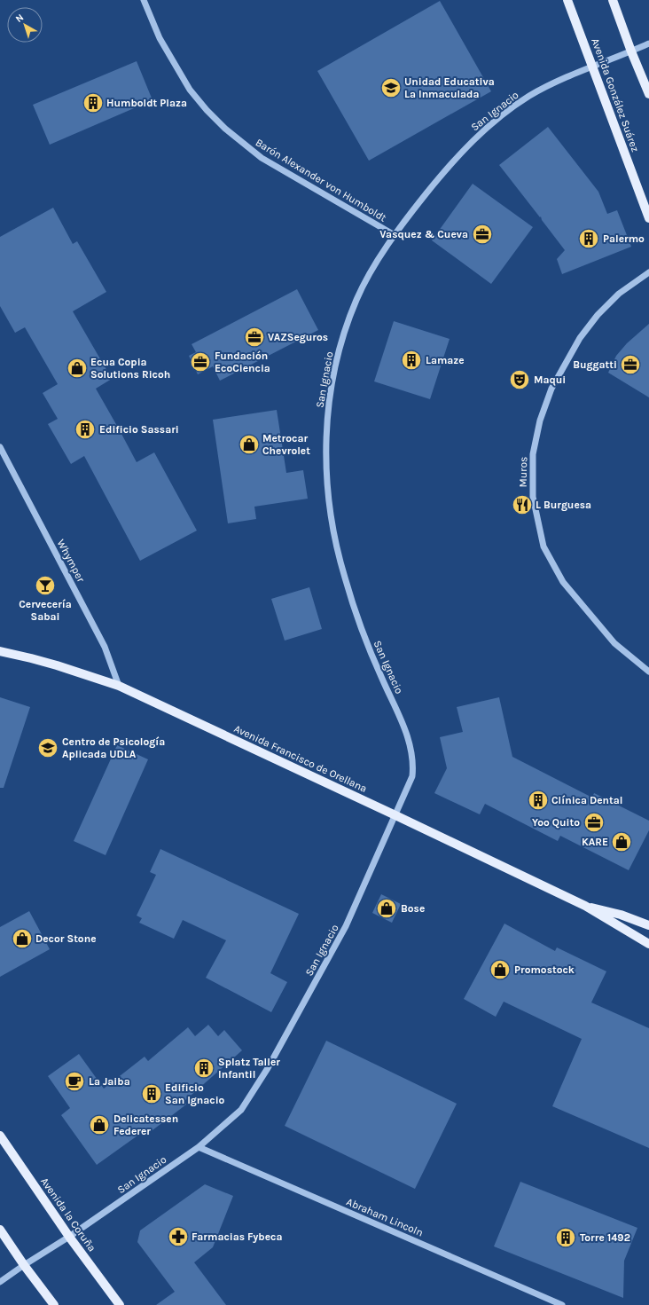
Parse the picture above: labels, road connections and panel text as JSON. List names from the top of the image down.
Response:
{
  "streets": {
    "main road": ["Avenida González Suárez", "Avenida Francisco de Orellana", "Avenida la Coruña"],
    "street": [
      "San Ignacio",
      "Barón Alexander von Humboldt",
      "Muros",
      "Whymper",
      "Abraham Lincoln"
    ]
  },
  "crossings": [
    ["Avenida González Suárez", "San Ignacio"],
    ["San Ignacio", "Barón Alexander von Humboldt"],
    ["San Ignacio", "Avenida Francisco de Orellana"],
    ["San Ignacio", "Avenida la Coruña"],
    ["San Ignacio", "Abraham Lincoln"],
    ["Whymper", "Avenida Francisco de Orellana"]
  ],
  "places": {
    "school or university": ["Unidad Educativa La Inmaculada", "Centro de Psicología Aplicada UDLA"],
    "building": [
      "Humboldt Plaza",
      "Palermo",
      "Lamaze",
      "Edificio Sassari",
      "Clínica Dental",
      "Splatz Taller Infantil",
      "Edificio San Ignacio",
      "Torre 1492"
    ],
    "office": [
      "Vasquez & Cueva",
      "VAZSeguros",
      "Fundación EcoCiencia",
      "Buggatti",
      "Yoo Quito"
    ],
    "shop": [
      "Ecua Copia Solutions Ricoh",
      "Metrocar Chevrolet",
      "KARE",
      "Bose",
      "Decor Stone",
      "Promostock",
      "Delicatessen Federer"
    ],
    "theatre": ["Maqui"],
    "restaurant": ["L Burguesa"],
    "bar": ["Cervecería Sabai"],
    "cafe": ["La Jaiba"],
    "pharmacy": ["Farmacias Fybeca"]
  },
  "north": "top left"
}
